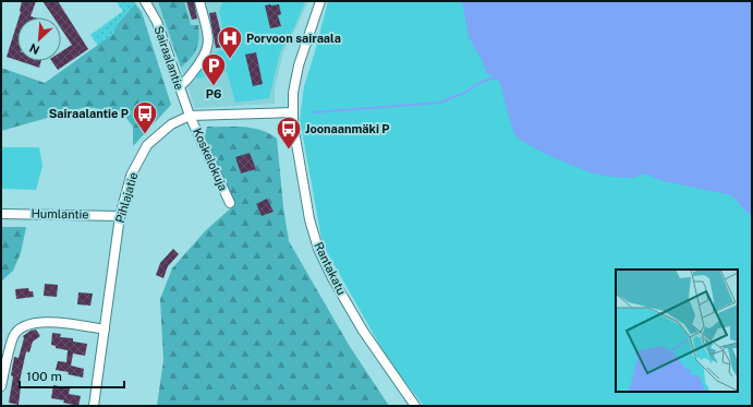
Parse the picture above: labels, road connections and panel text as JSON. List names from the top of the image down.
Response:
{
  "streets": {
    "street": [
      "Sairaalantie",
      "Koskelokuja",
      "Pihlajatie",
      "Humlantie",
      "Rantakatu"
    ]
  },
  "crossings": [
    ["Sairaalantie", "Koskelokuja"],
    ["Sairaalantie", "Pihlajatie"],
    ["Koskelokuja", "Pihlajatie"],
    ["Pihlajatie", "Humlantie"],
    ["Pihlajatie", "Rantakatu"]
  ],
  "places": {
    "hospital": ["Porvoon sairaala"],
    "parking": ["P6"],
    "bus stop": ["Sairaalantie P", "Joonaanmäki P"]
  },
  "scale_bar": "100 m",
  "north": "bottom left"
}
